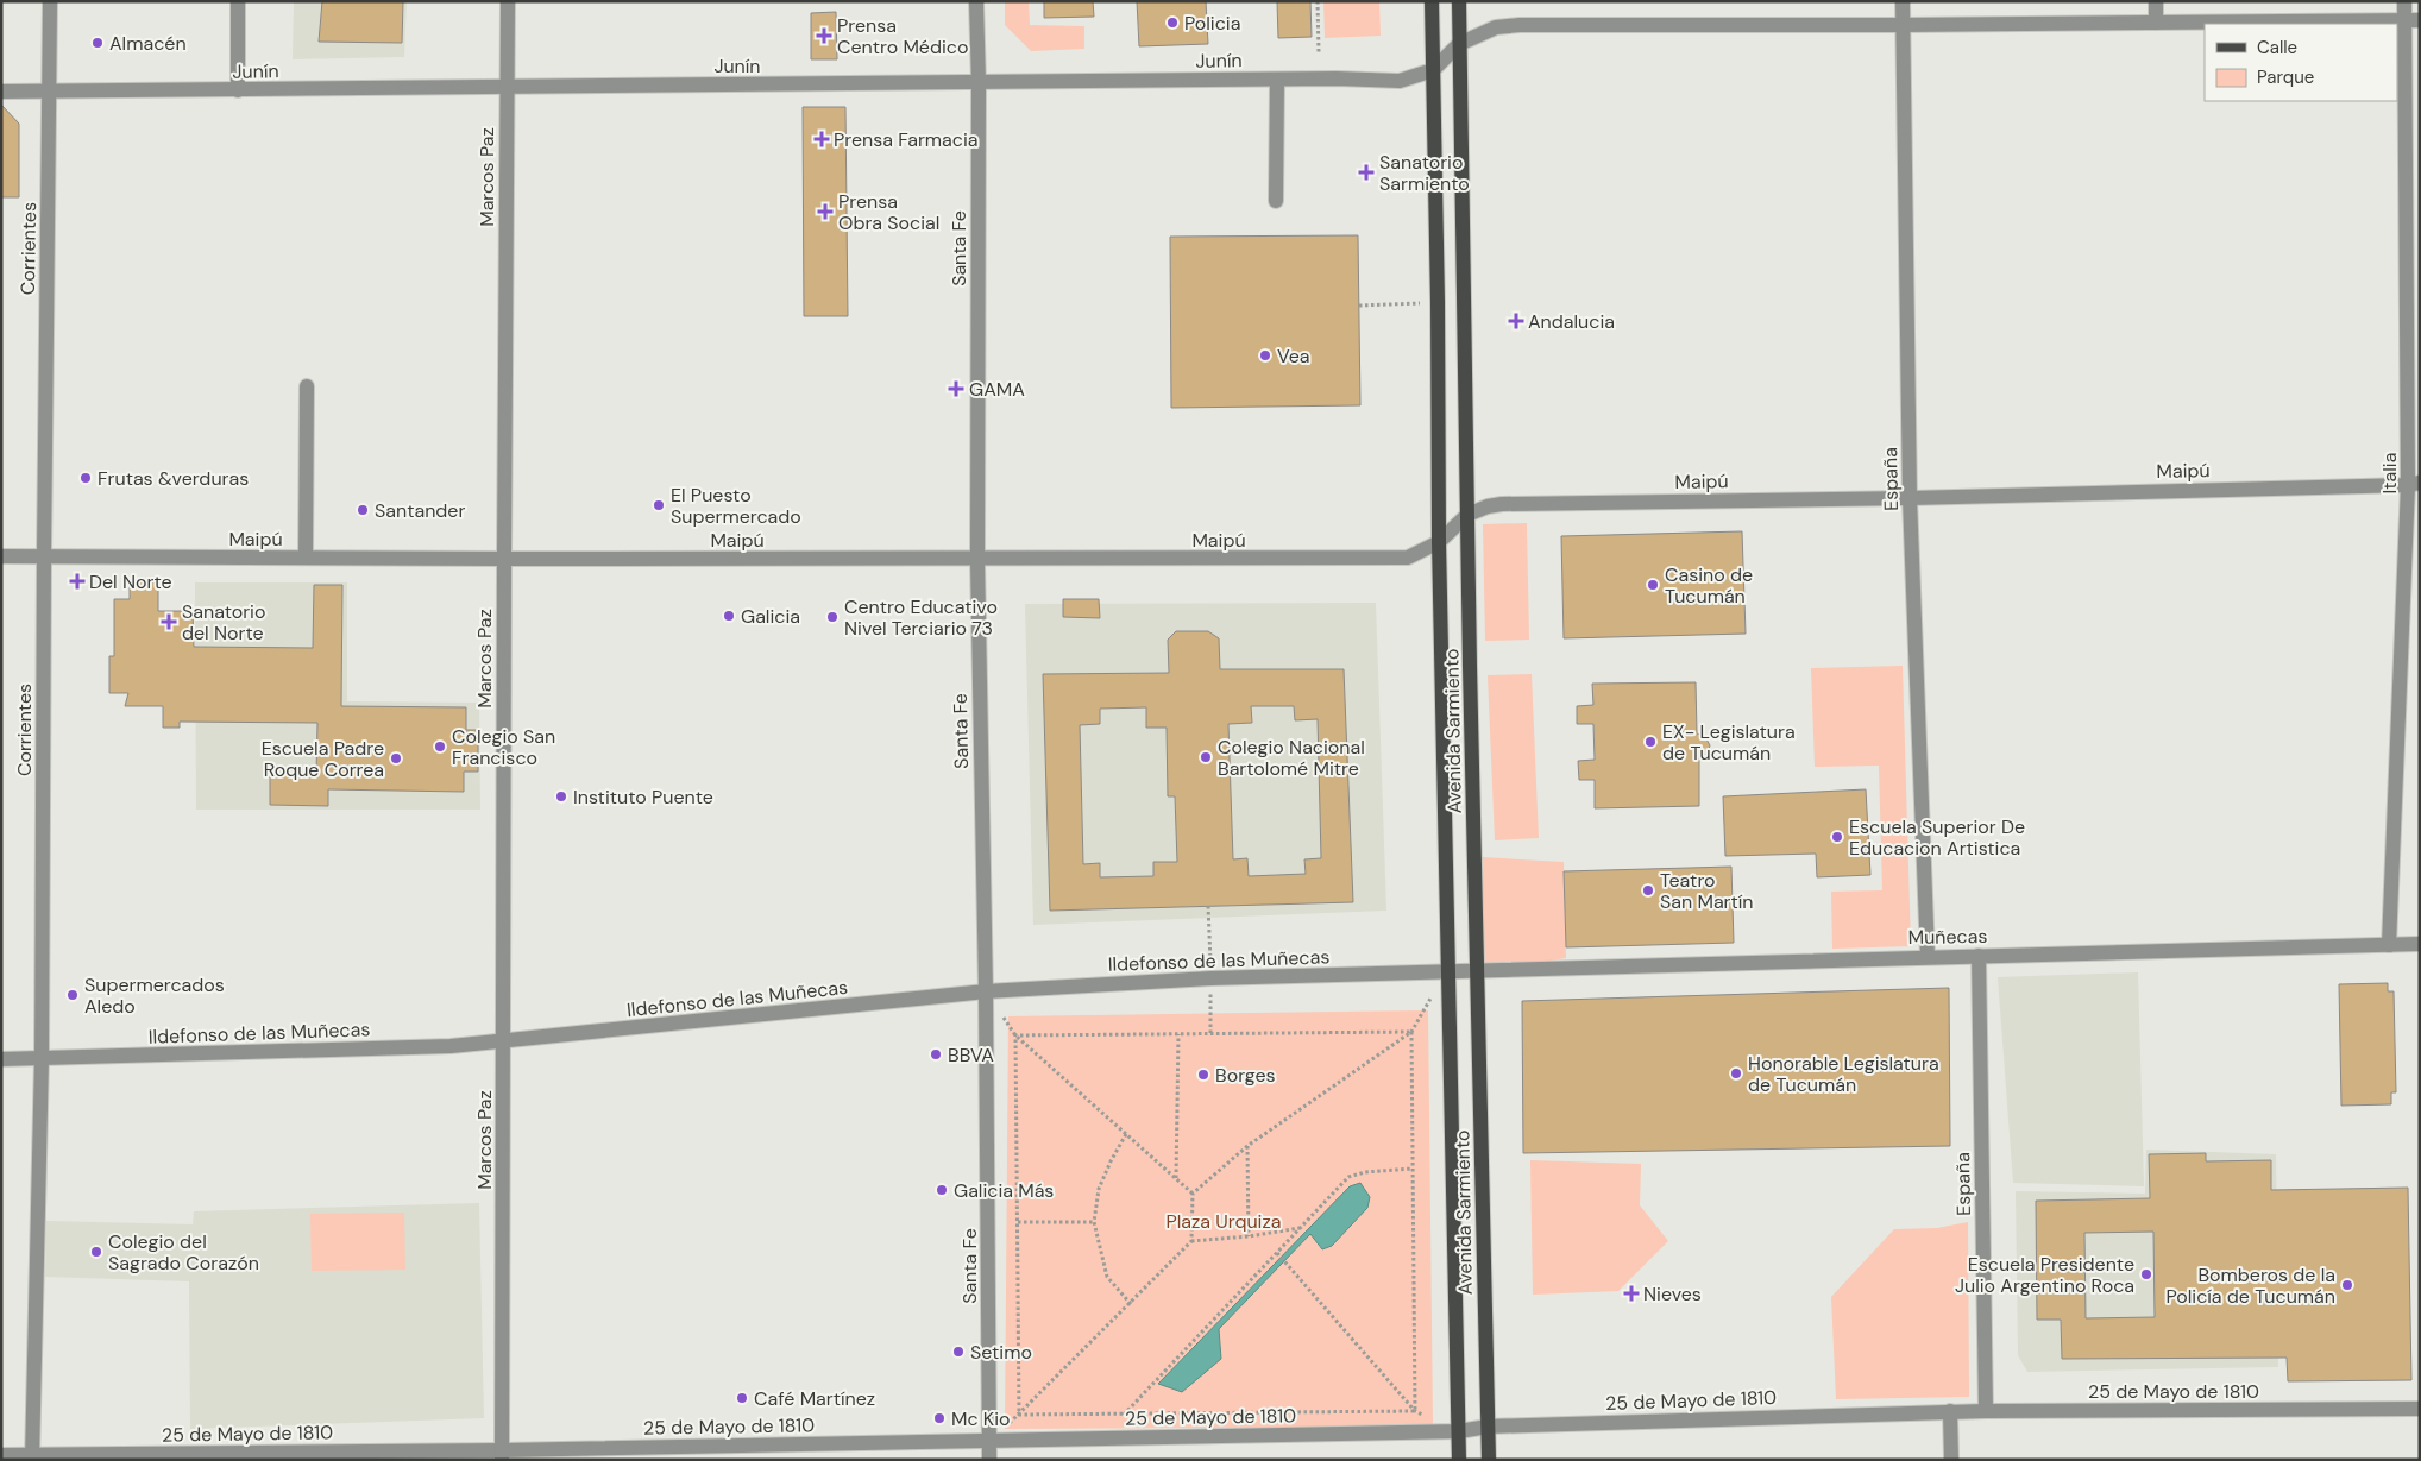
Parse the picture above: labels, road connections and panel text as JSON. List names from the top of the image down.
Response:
{
  "streets": {
    "main road": ["Avenida Sarmiento"],
    "street": [
      "Junín",
      "Marcos Paz",
      "Corrientes",
      "Santa Fe",
      "Maipú",
      "Italia",
      "España",
      "Muñecas",
      "Ildefonso de las Muñecas",
      "25 de Mayo de 1810"
    ]
  },
  "crossings": [
    ["Junín", "Marcos Paz"],
    ["Junín", "Corrientes"],
    ["Junín", "Santa Fe"],
    ["Junín", "Italia"],
    ["Junín", "España"],
    ["Junín", "Avenida Sarmiento"],
    ["Marcos Paz", "Maipú"],
    ["Marcos Paz", "Ildefonso de las Muñecas"],
    ["Marcos Paz", "25 de Mayo de 1810"],
    ["Corrientes", "Maipú"],
    ["Corrientes", "Ildefonso de las Muñecas"],
    ["Corrientes", "25 de Mayo de 1810"],
    ["Santa Fe", "Maipú"],
    ["Santa Fe", "Ildefonso de las Muñecas"],
    ["Santa Fe", "25 de Mayo de 1810"],
    ["Maipú", "Italia"],
    ["Maipú", "España"],
    ["Maipú", "Avenida Sarmiento"],
    ["Italia", "Muñecas"],
    ["España", "Muñecas"],
    ["España", "25 de Mayo de 1810"],
    ["Avenida Sarmiento", "Muñecas"],
    ["Avenida Sarmiento", "Ildefonso de las Muñecas"],
    ["Avenida Sarmiento", "25 de Mayo de 1810"],
    ["Muñecas", "Ildefonso de las Muñecas"]
  ],
  "parks": ["Plaza Urquiza"],
  "places": {
    "other": [
      "Policia",
      "Almacén",
      "Vea",
      "Frutas &verduras",
      "El Puesto Supermercado",
      "Santander",
      "Casino de Tucumán",
      "Galicia",
      "Centro Educativo Nivel Terciario 73",
      "EX- Legislatura de Tucumán",
      "Colegio San Francisco",
      "Colegio Nacional Bartolomé Mitre",
      "Escuela Padre Roque Correa",
      "Instituto Puente",
      "Escuela Superior De Educacion Artistica",
      "Teatro San Martín",
      "Supermercados Aledo",
      "BBVA",
      "Honorable Legislatura de Tucumán",
      "Borges",
      "Galicia Más",
      "Colegio del Sagrado Corazón",
      "Escuela Presidente Julio Argentino Roca",
      "Bomberos de la Policía de Tucumán",
      "Setimo",
      "Café Martínez",
      "Mc Kio"
    ],
    "health": [
      "Prensa Centro Médico",
      "Prensa Farmacia",
      "Sanatorio Sarmiento",
      "Prensa Obra Social",
      "Andalucia",
      "GAMA",
      "Del Norte",
      "Sanatorio del Norte",
      "Nieves"
    ]
  },
  "legend": ["Calle", "Parque"]
}
